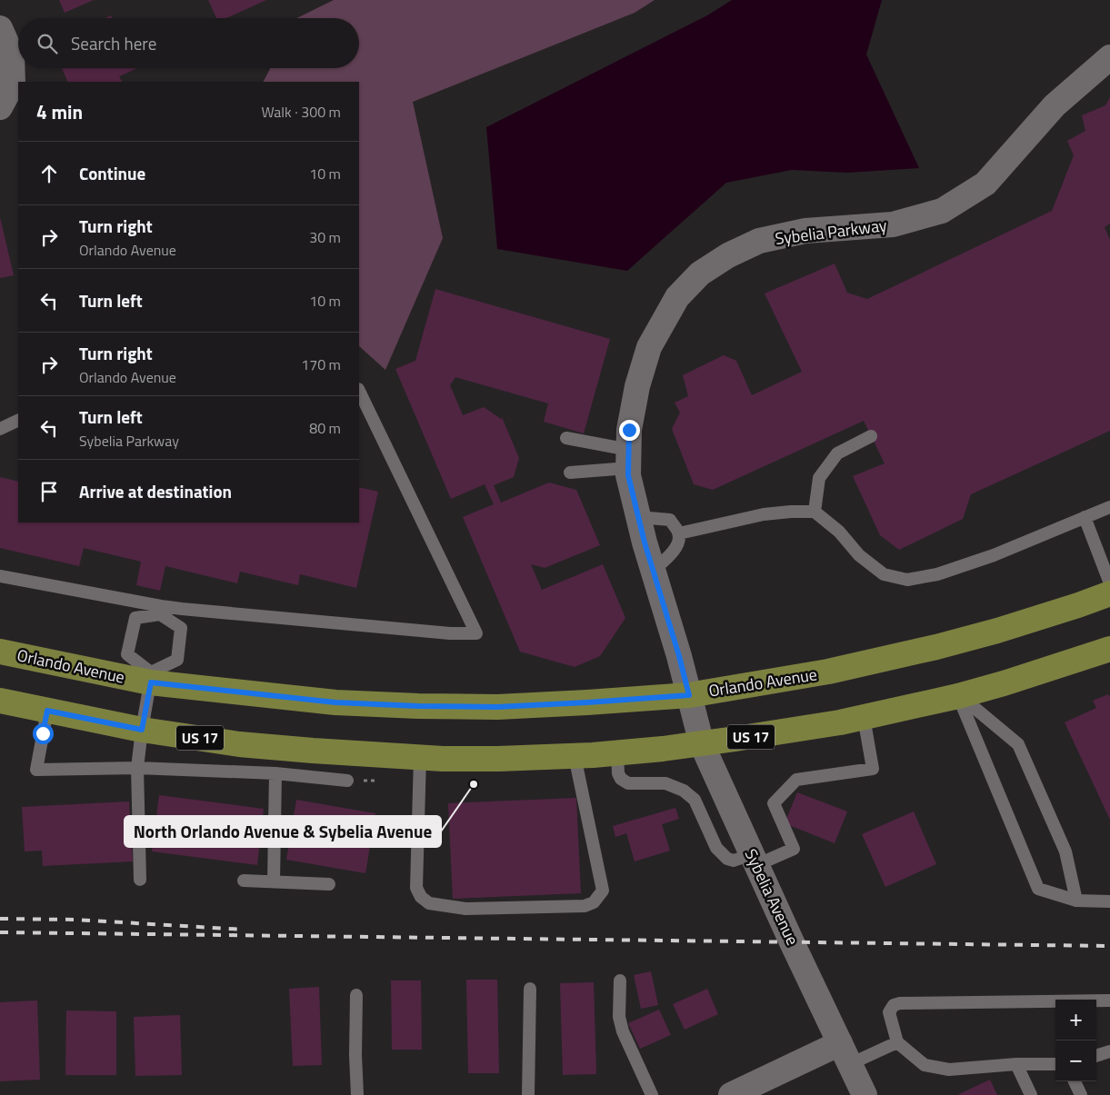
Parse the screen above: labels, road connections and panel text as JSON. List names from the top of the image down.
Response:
{
  "streets": {
    "main road": ["Orlando Avenue", "US 17"],
    "street": ["Sybelia Parkway", "Sybelia Avenue"]
  },
  "crossings": [
    ["Sybelia Parkway", "Orlando Avenue"],
    ["Sybelia Parkway", "Sybelia Avenue"],
    ["Orlando Avenue", "Sybelia Avenue"],
    ["US 17", "Sybelia Avenue"]
  ],
  "places": ["North Orlando Avenue & Sybelia Avenue"],
  "page": {
    "search": "Search here",
    "heading": ["4 min", "Walk · 300 m"],
    "list": [
      ["Continue", "10 m"],
      ["Turn right", "Orlando Avenue", "30 m"],
      ["Turn left", "10 m"],
      ["Turn right", "Orlando Avenue", "170 m"],
      ["Turn left", "Sybelia Parkway", "80 m"],
      "Arrive at destination"
    ],
    "map_buttons": ["+", "−"]
  }
}
